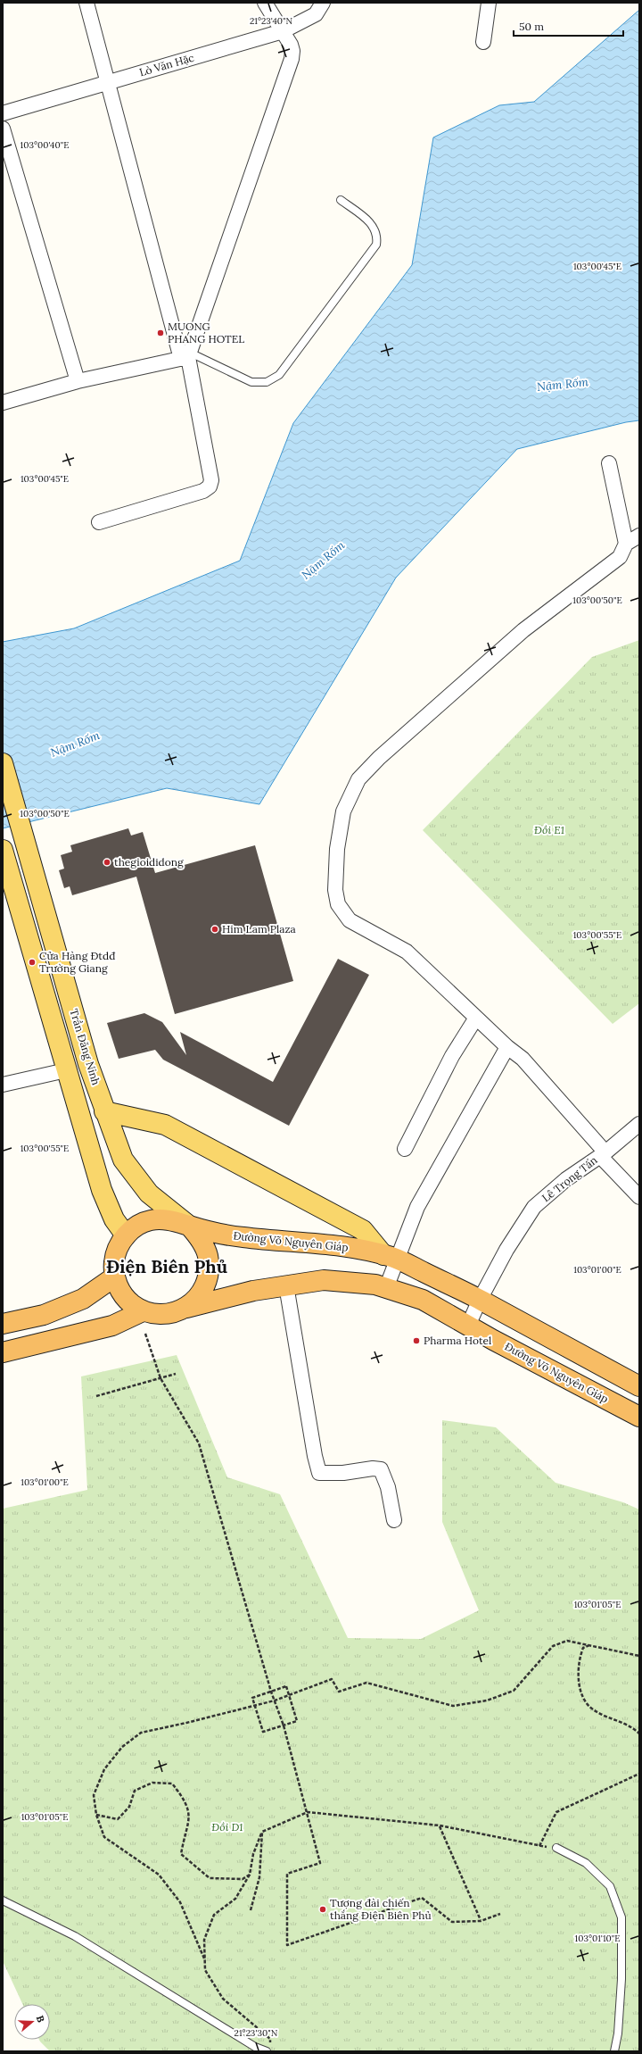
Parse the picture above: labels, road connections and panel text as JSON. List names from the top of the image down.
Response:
{
  "streets": {
    "highway": ["Đường Võ Nguyên Giáp"],
    "main road": ["Trần Đăng Ninh"],
    "street": ["Lò Văn Hặc", "Lê Trọng Tấn"]
  },
  "crossings": [
    ["Trần Đăng Ninh", "Đường Võ Nguyên Giáp"],
    ["Lê Trọng Tấn", "Đường Võ Nguyên Giáp"]
  ],
  "districts": ["Điện Biên Phủ"],
  "water": ["Nậm Rốm"],
  "parks": ["Đồi E1", "Đồi D1"],
  "places": [
    "MUONG PHANG HOTEL",
    "thegioididong",
    "Him Lam Plaza",
    "Cửa Hàng Đtdđ Trường Giang",
    "Pharma Hotel",
    "Tượng đài chiến thắng Điện Biên Phủ"
  ],
  "scale_bar": "50 m",
  "north": "right",
  "coordinates": [
    "21°23'40\"N",
    "103°00'40\"E",
    "103°00'45\"E",
    "103°00'50\"E",
    "103°00'55\"E",
    "103°01'00\"E",
    "103°01'05\"E",
    "103°01'10\"E",
    "21°23'30\"N"
  ]
}
